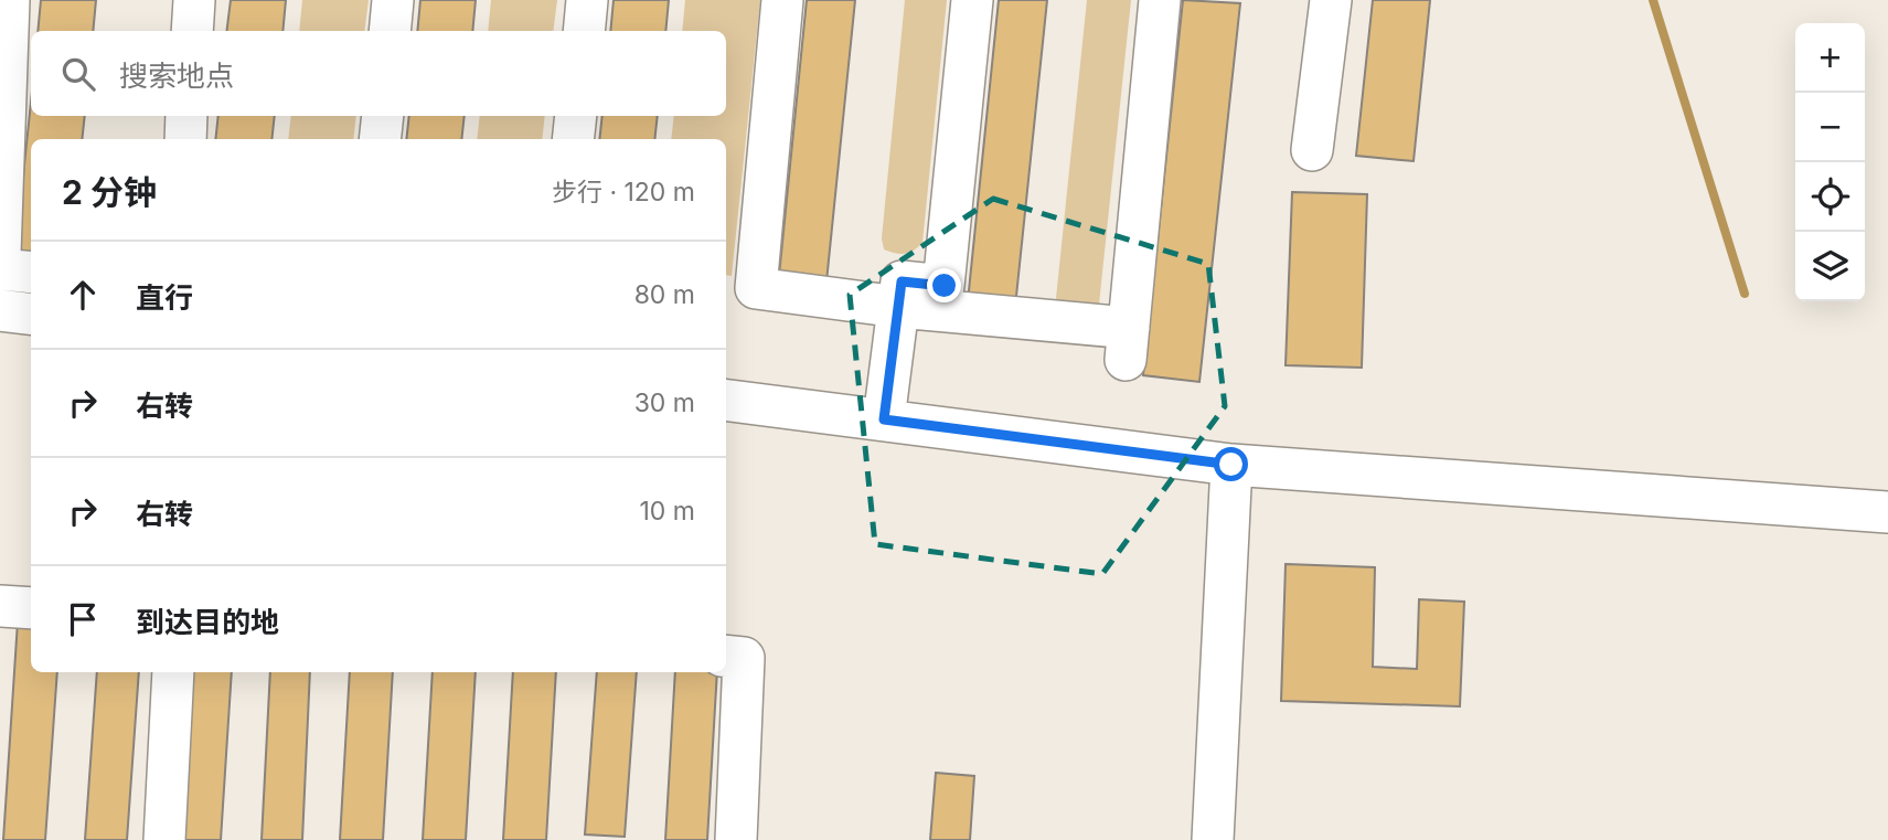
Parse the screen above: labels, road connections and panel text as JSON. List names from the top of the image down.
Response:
{
  "page": {
    "map_buttons": ["+", "−"],
    "search": "搜索地点",
    "heading": ["2 分钟", "步行 · 120 m"],
    "list": [
      ["直行", "80 m"],
      ["右转", "30 m"],
      ["右转", "10 m"],
      "到达目的地"
    ]
  }
}
